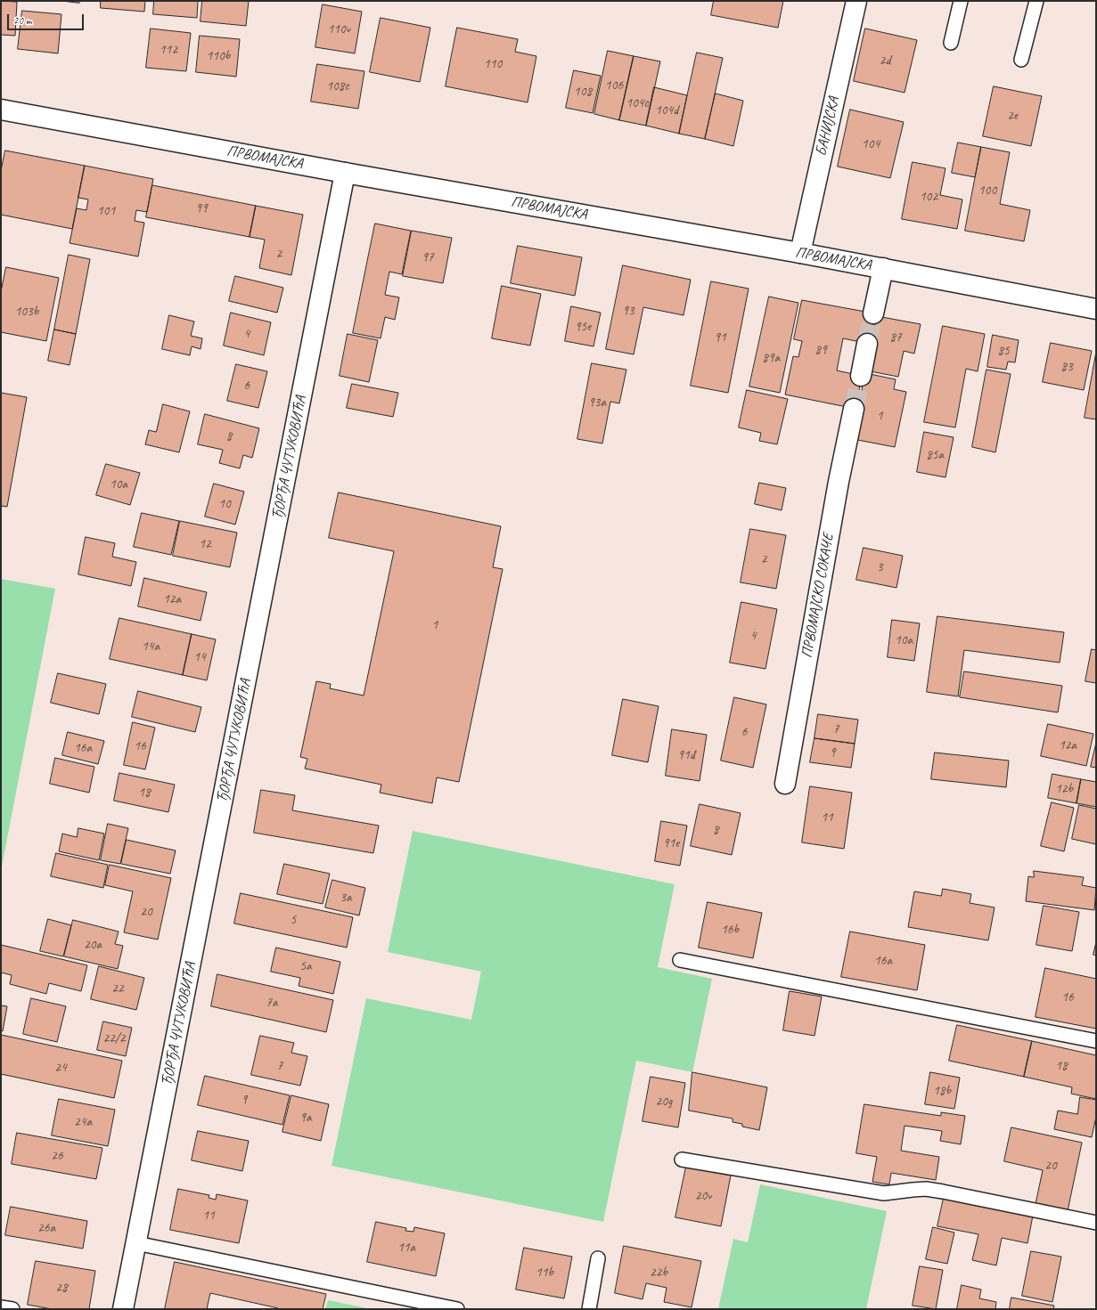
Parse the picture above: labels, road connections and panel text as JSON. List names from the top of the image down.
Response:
{
  "streets": {
    "street": [
      "БАНИЈСКА",
      "ПРВОМАЈСКА",
      "ЂОРЂА ЧУТУКОВИЋА",
      "ПРВОМАЈСКО СОКАЧЕ"
    ]
  },
  "crossings": [
    ["БАНИЈСКА", "ПРВОМАЈСКА"],
    ["ПРВОМАЈСКА", "ЂОРЂА ЧУТУКОВИЋА"]
  ],
  "house_numbers": [
    "110v",
    "112",
    "110b",
    "2d",
    "110",
    "106",
    "108c",
    "108",
    "104c",
    "104d",
    "2e",
    "104",
    "100",
    "102",
    "99",
    "101",
    "2",
    "97",
    "93",
    "103b",
    "95e",
    "4",
    "91",
    "87",
    "89",
    "85",
    "89a",
    "83",
    "6",
    "93a",
    "1",
    "8",
    "85a",
    "10a",
    "10",
    "12",
    "2",
    "3",
    "12a",
    "1",
    "4",
    "10a",
    "14a",
    "14",
    "7",
    "6",
    "12a",
    "16",
    "16a",
    "9",
    "91đ",
    "12b",
    "18",
    "11",
    "8",
    "91e",
    "3a",
    "20",
    "5",
    "16b",
    "20a",
    "16a",
    "5a",
    "22",
    "16",
    "7a",
    "22/2",
    "7",
    "18",
    "24",
    "18b",
    "9",
    "20g",
    "9a",
    "24a",
    "26",
    "20",
    "20v",
    "11",
    "26a",
    "11a",
    "11b",
    "22b",
    "28"
  ],
  "scale_bar": "20 m"
}
